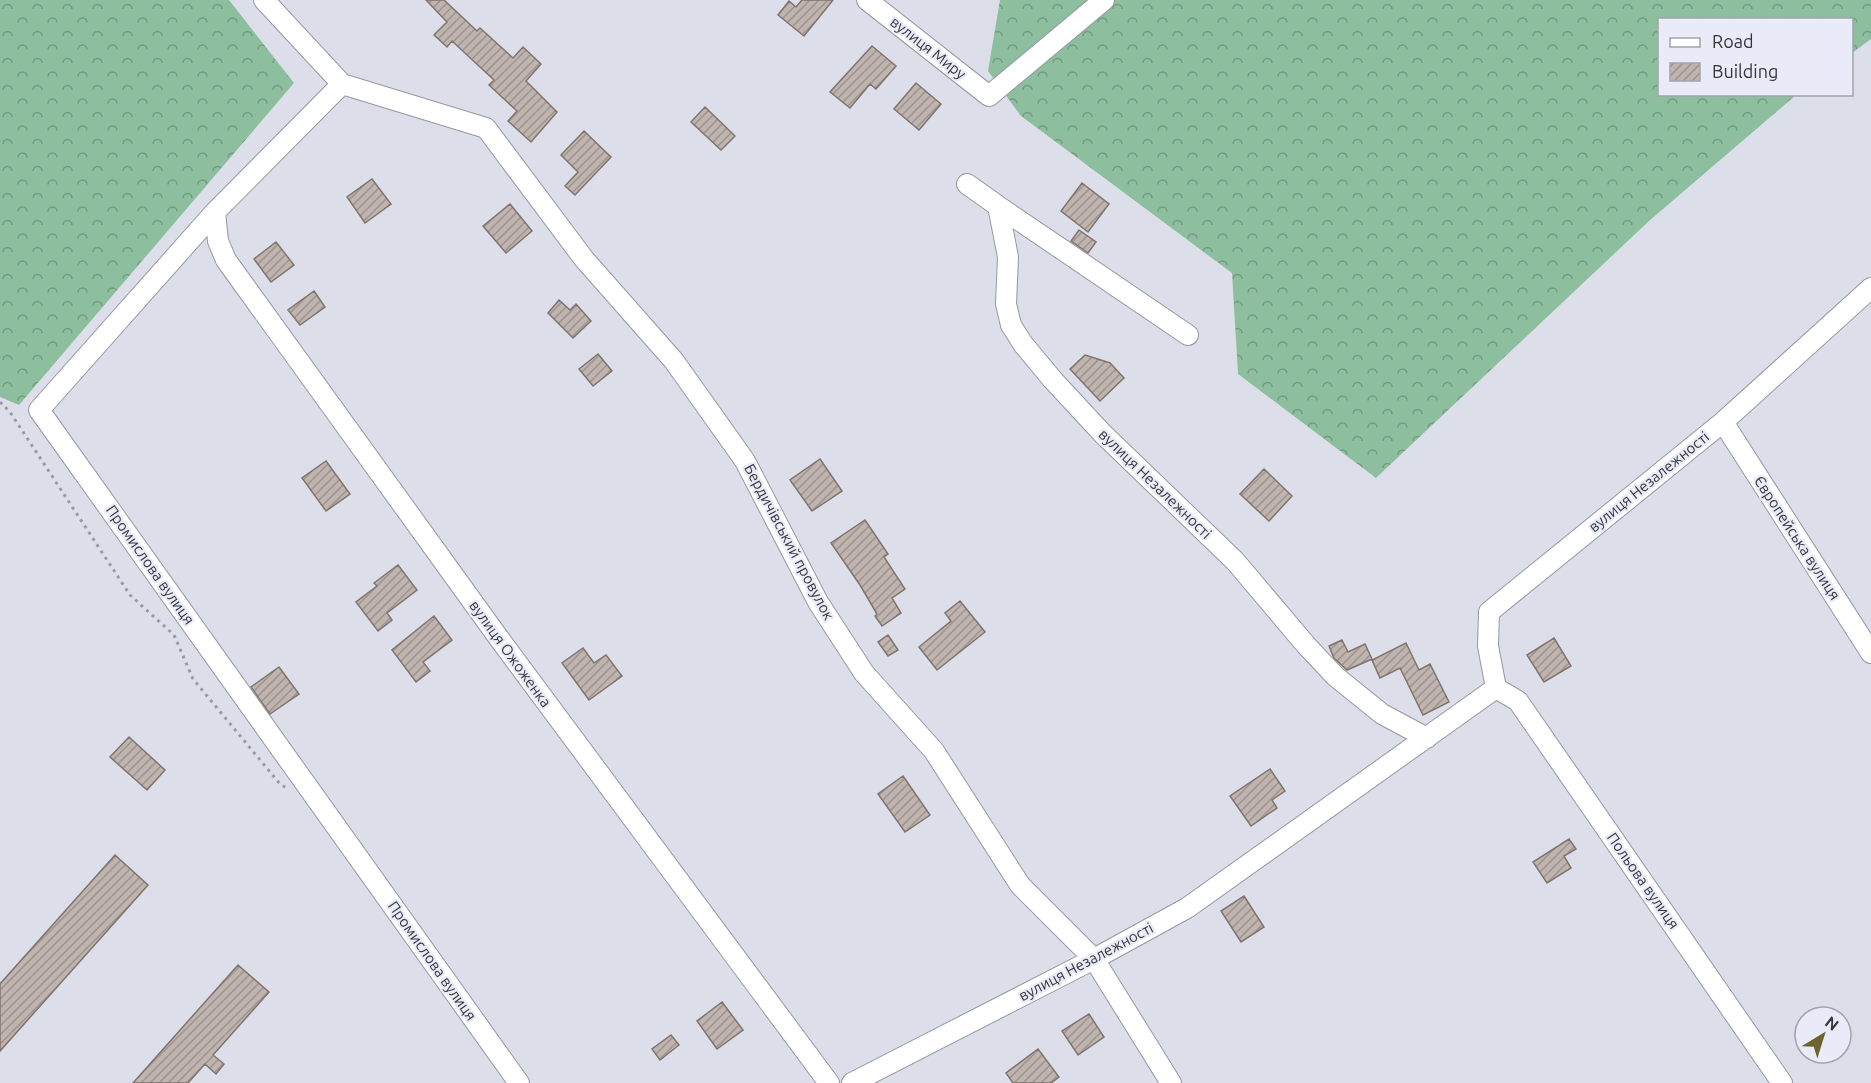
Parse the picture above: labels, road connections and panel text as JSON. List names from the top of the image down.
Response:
{
  "streets": {
    "street": [
      "вулиця Миру",
      "вулиця Незалежності",
      "Європейська вулиця",
      "Бердичівський провулок",
      "Промислова вулиця",
      "вулиця Ожоженка",
      "Польова вулиця"
    ]
  },
  "crossings": [
    ["вулиця Незалежності", "Європейська вулиця"],
    ["вулиця Незалежності", "Бердичівський провулок"],
    ["вулиця Незалежності", "Польова вулиця"],
    ["Бердичівський провулок", "Промислова вулиця"],
    ["Промислова вулиця", "вулиця Ожоженка"]
  ],
  "legend": ["Road", "Building"],
  "north": "top right"
}
